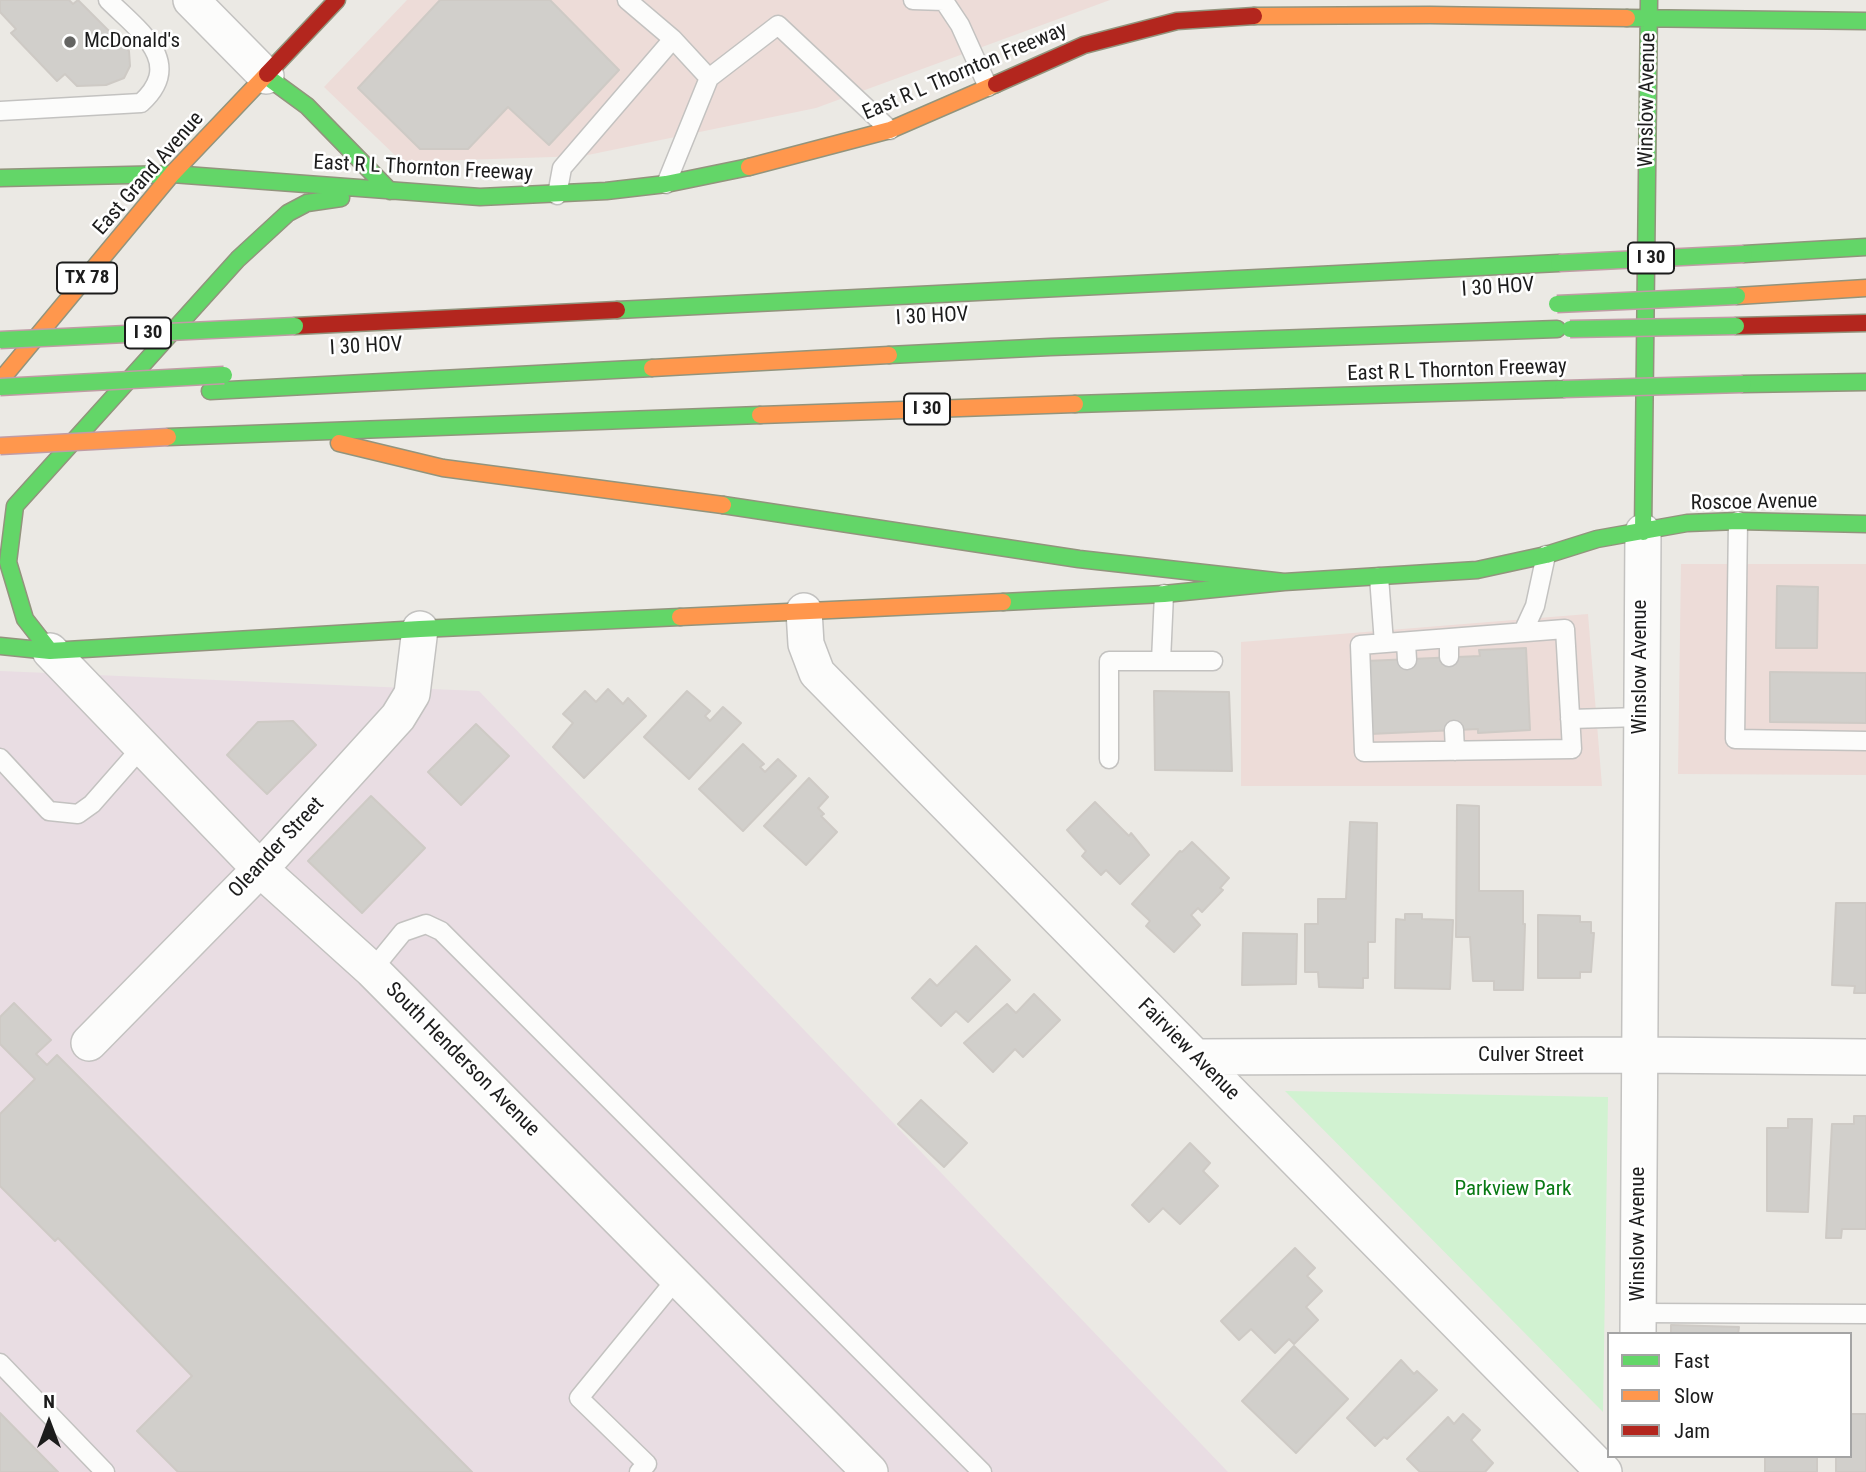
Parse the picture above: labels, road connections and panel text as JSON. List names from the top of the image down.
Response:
{
  "streets": {
    "main road": [
      "East R L Thornton Freeway",
      "Winslow Avenue",
      "East Grand Avenue",
      "I 30",
      "TX 78",
      "I 30 HOV",
      "Roscoe Avenue"
    ],
    "street": [
      "Oleander Street",
      "Fairview Avenue",
      "Culver Street",
      "South Henderson Avenue"
    ]
  },
  "crossings": [
    ["East R L Thornton Freeway", "Winslow Avenue"],
    ["East R L Thornton Freeway", "East Grand Avenue"],
    ["Winslow Avenue", "Roscoe Avenue"],
    ["Winslow Avenue", "Culver Street"],
    ["Oleander Street", "South Henderson Avenue"],
    ["Fairview Avenue", "Culver Street"]
  ],
  "parks": ["Parkview Park"],
  "places": ["McDonald's"],
  "legend": ["Fast", "Slow", "Jam"],
  "north": "top"
}
